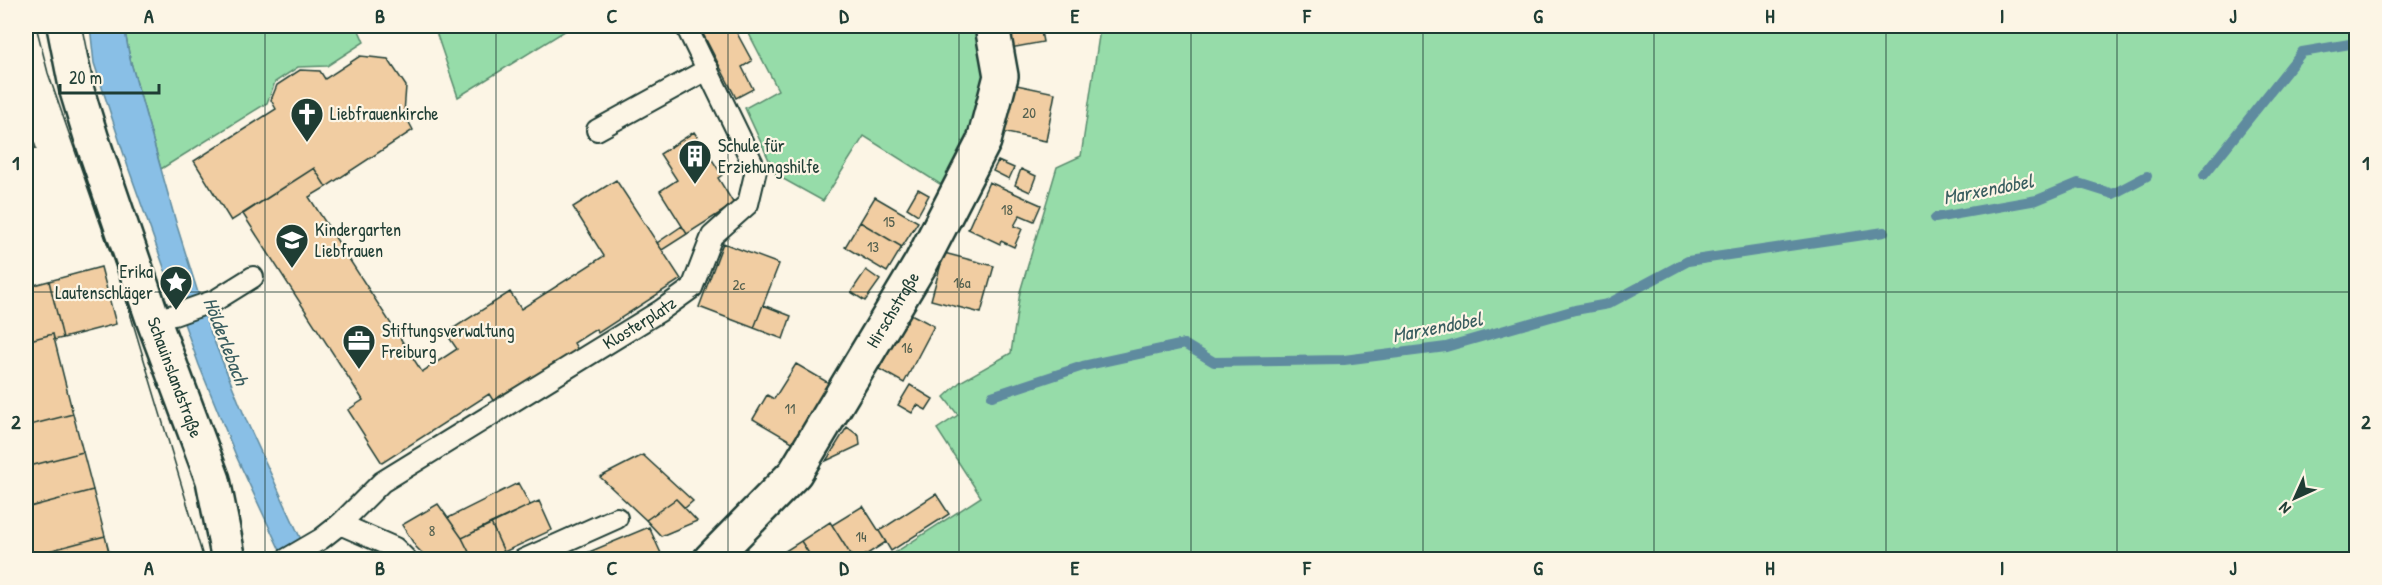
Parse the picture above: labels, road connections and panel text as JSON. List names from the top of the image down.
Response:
{
  "streets": {
    "street": ["Hirschstraße", "Schauinslandstraße"],
    "lane": ["Klosterplatz"]
  },
  "water": ["Marxendobel", "Hölderlebach"],
  "places": {
    "church": ["Liebfrauenkirche"],
    "building": ["Schule für Erziehungshilfe"],
    "school or university": ["Kindergarten Liebfrauen"],
    "place": ["Erika Lautenschläger"],
    "office": ["Stiftungsverwaltung Freiburg"]
  },
  "house_numbers": [
    "20",
    "18",
    "15",
    "13",
    "16a",
    "2c",
    "16",
    "11",
    "8",
    "14"
  ],
  "scale_bar": "20 m",
  "north": "bottom left",
  "grid": {
    "columns": [
      "A",
      "B",
      "C",
      "D",
      "E",
      "F",
      "G",
      "H",
      "I",
      "J"
    ],
    "rows": ["1", "2"]
  }
}
